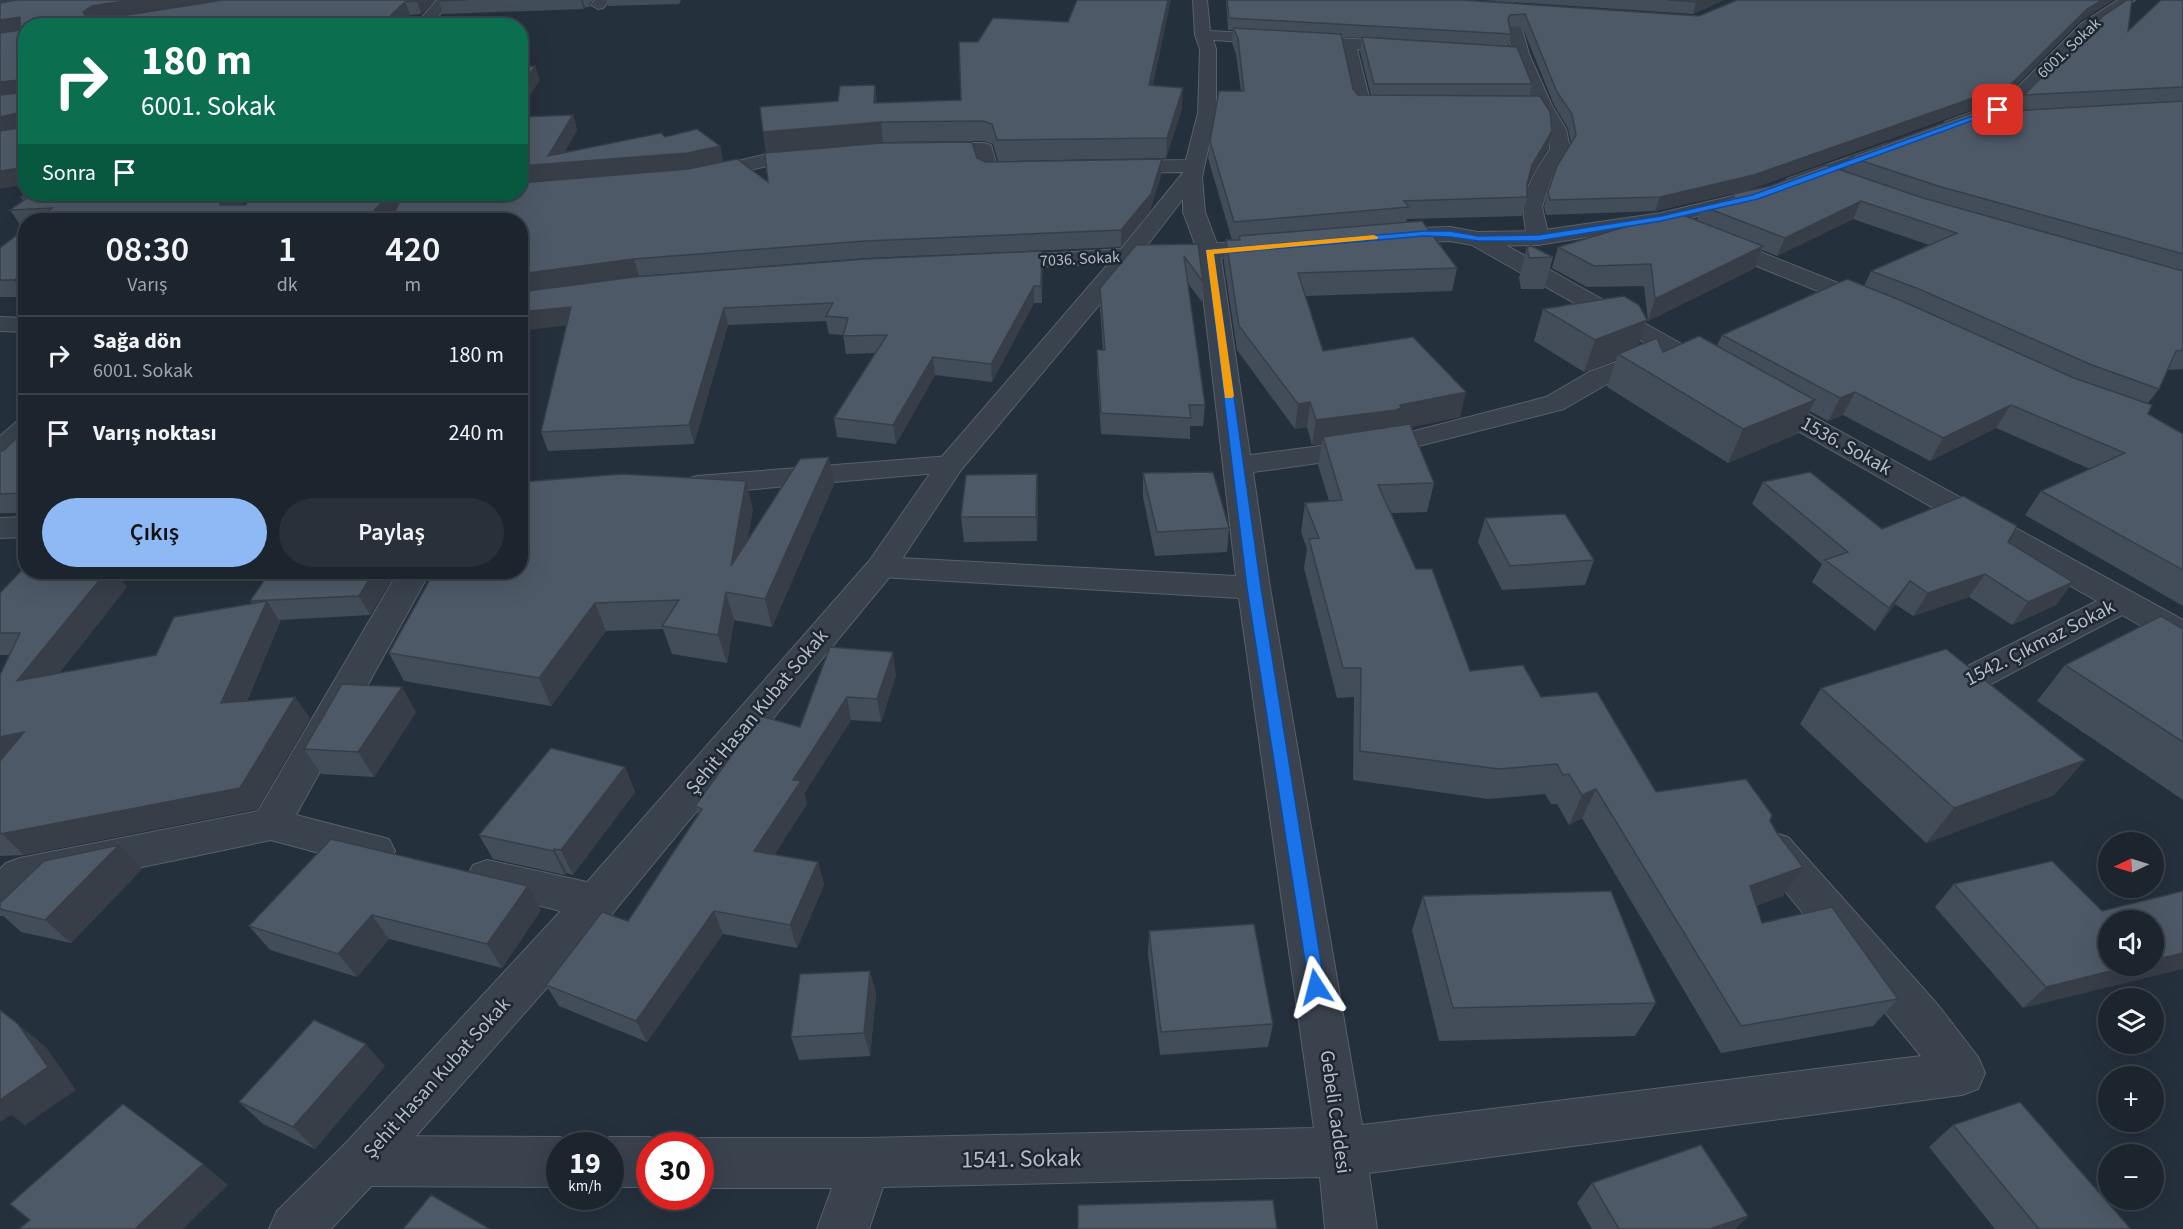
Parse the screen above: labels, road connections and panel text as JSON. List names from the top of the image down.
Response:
{
  "streets": {
    "street": [
      "6001. Sokak",
      "7036. Sokak",
      "1536. Sokak",
      "1542. Çıkmaz Sokak",
      "Şehit Hasan Kubat Sokak",
      "Gebeli Caddesi",
      "1541. Sokak"
    ]
  },
  "crossings": [
    ["7036. Sokak", "Şehit Hasan Kubat Sokak"],
    ["7036. Sokak", "Gebeli Caddesi"],
    ["1536. Sokak", "1542. Çıkmaz Sokak"],
    ["Şehit Hasan Kubat Sokak", "Gebeli Caddesi"],
    ["Gebeli Caddesi", "1541. Sokak"]
  ],
  "north": "left",
  "page": {
    "turn": ["180 m", "6001. Sokak"],
    "then": "Sonra",
    "eta": [
      "08:30",
      "Varış",
      "1",
      "dk",
      "420",
      "m"
    ],
    "list": [
      {
        "name": "Sağa dön",
        "note": "6001. Sokak",
        "value": "180 m"
      },
      {
        "name": "Varış noktası",
        "value": "240 m"
      }
    ],
    "buttons": ["Çıkış", "Paylaş"],
    "map_buttons": ["+", "−"],
    "speed": "19 km/h",
    "limit": "30"
  }
}
